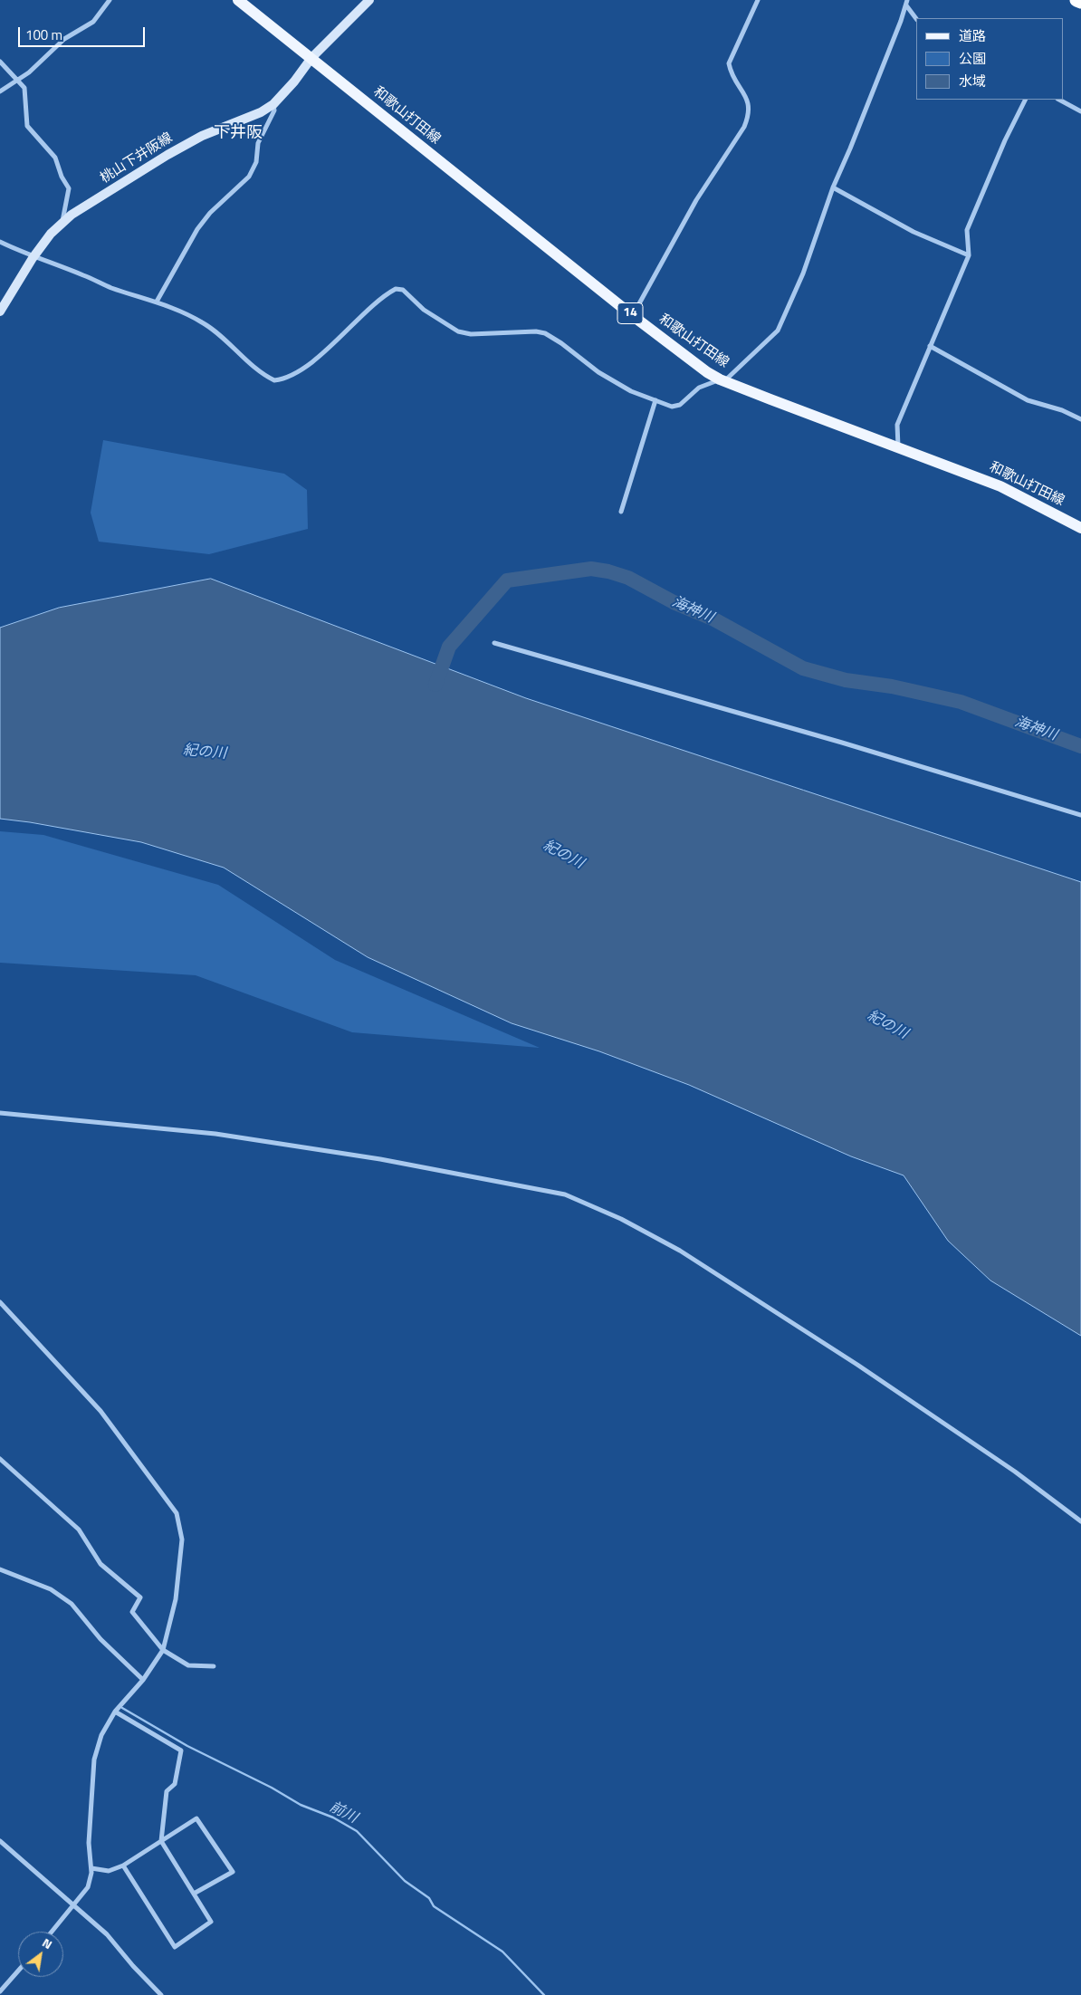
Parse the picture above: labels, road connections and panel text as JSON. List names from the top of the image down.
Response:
{
  "streets": {
    "main road": ["和歌山打田線", "桃山下井阪線", "14"]
  },
  "crossings": [
    ["和歌山打田線", "桃山下井阪線"]
  ],
  "districts": ["下井阪"],
  "water": ["海神川", "紀の川", "前川"],
  "legend": ["道路", "公園", "水域"],
  "scale_bar": "100 m",
  "north": "top right"
}
